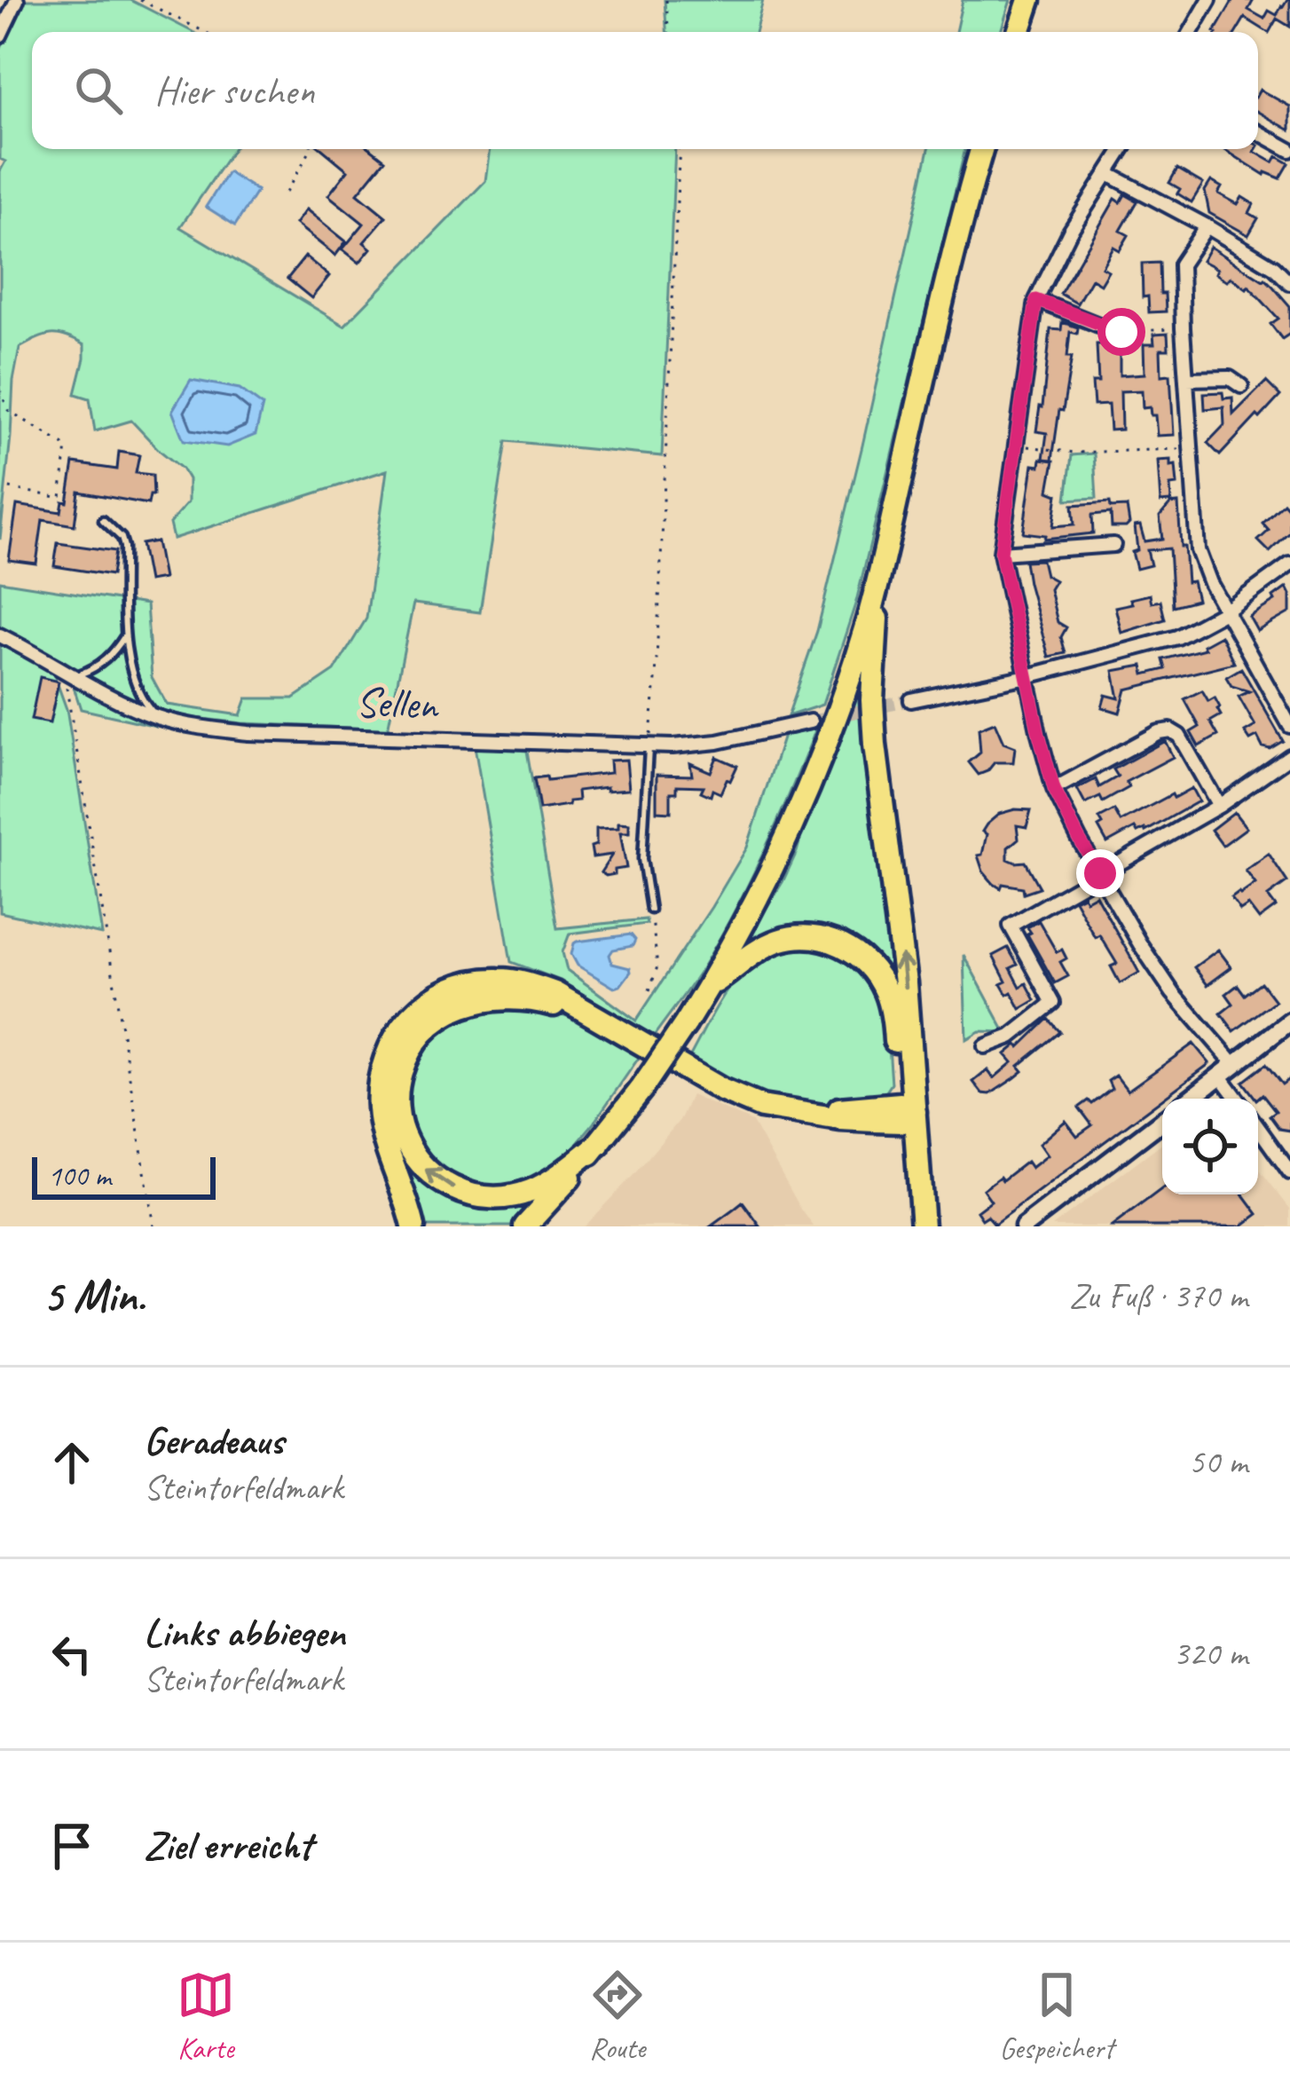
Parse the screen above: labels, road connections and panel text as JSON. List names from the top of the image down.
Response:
{
  "streets": {
    "street": ["Sellen"]
  },
  "scale_bar": "100 m",
  "page": {
    "search": "Hier suchen",
    "scale": "100 m",
    "heading": ["5 Min.", "Zu Fuß · 370 m"],
    "list": [
      ["Geradeaus", "Steintorfeldmark", "50 m"],
      ["Links abbiegen", "Steintorfeldmark", "320 m"],
      "Ziel erreicht"
    ],
    "nav": ["Karte", "Route", "Gespeichert"]
  }
}
